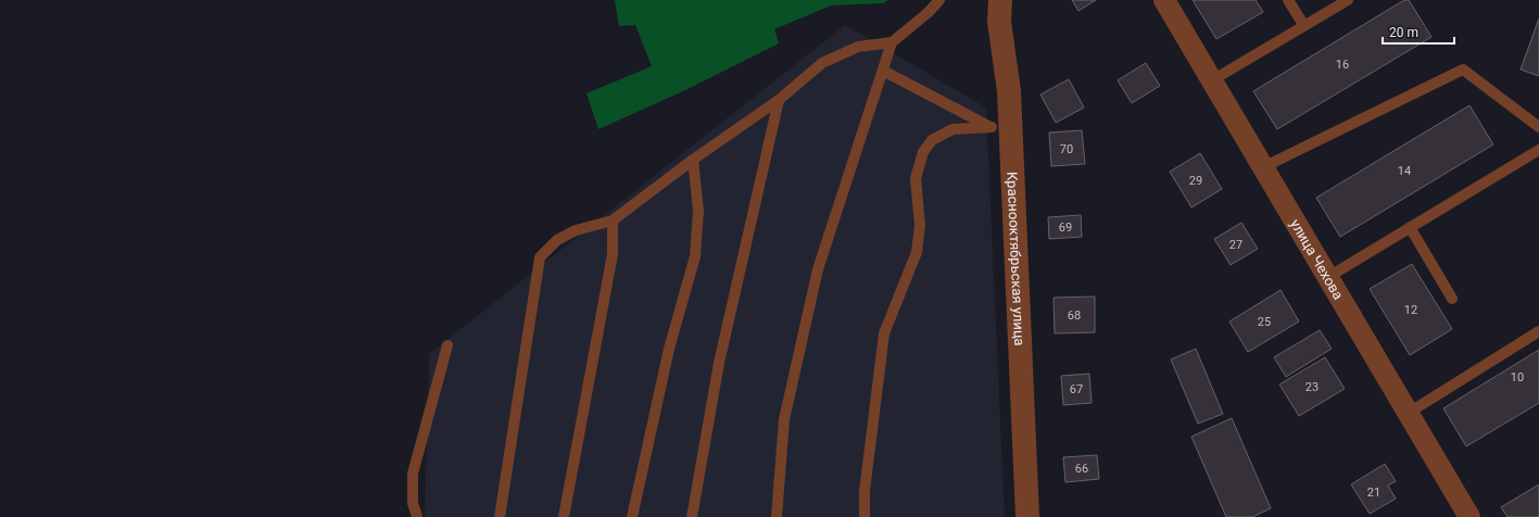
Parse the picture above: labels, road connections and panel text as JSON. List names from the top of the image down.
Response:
{
  "streets": {
    "street": ["Краснооктябрьская улица", "улица Чехова"]
  },
  "house_numbers": [
    "16",
    "70",
    "14",
    "29",
    "69",
    "27",
    "12",
    "68",
    "25",
    "10",
    "23",
    "67",
    "66",
    "21"
  ],
  "scale_bar": "20 m"
}
